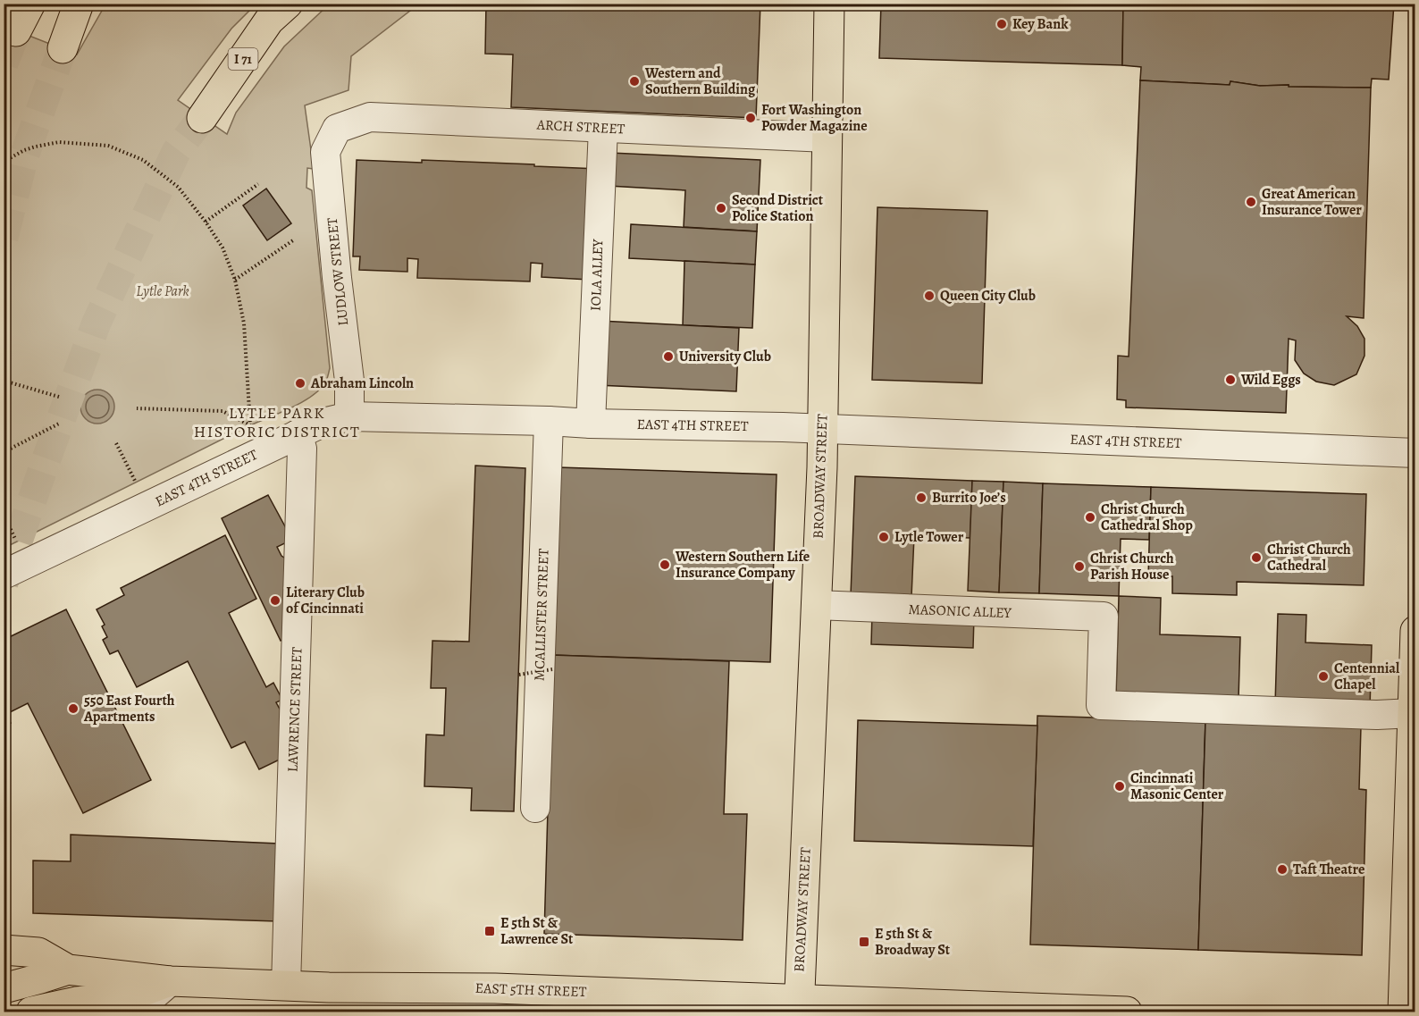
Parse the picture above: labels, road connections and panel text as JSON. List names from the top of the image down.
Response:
{
  "streets": {
    "main road": ["I 71", "BROADWAY STREET", "EAST 5TH STREET"],
    "street": [
      "ARCH STREET",
      "LUDLOW STREET",
      "IOLA ALLEY",
      "EAST 4TH STREET",
      "MASONIC ALLEY",
      "MCALLISTER STREET",
      "LAWRENCE STREET"
    ]
  },
  "crossings": [
    ["ARCH STREET", "LUDLOW STREET"],
    ["ARCH STREET", "IOLA ALLEY"],
    ["ARCH STREET", "BROADWAY STREET"],
    ["LUDLOW STREET", "EAST 4TH STREET"],
    ["IOLA ALLEY", "EAST 4TH STREET"],
    ["EAST 4TH STREET", "BROADWAY STREET"],
    ["EAST 4TH STREET", "MCALLISTER STREET"],
    ["EAST 4TH STREET", "LAWRENCE STREET"],
    ["BROADWAY STREET", "MASONIC ALLEY"],
    ["BROADWAY STREET", "EAST 5TH STREET"],
    ["LAWRENCE STREET", "EAST 5TH STREET"]
  ],
  "districts": ["LYTLE PARK HISTORIC DISTRICT"],
  "parks": ["Lytle Park"],
  "places": {
    "other": [
      "Key Bank",
      "Western and Southern Building",
      "Fort Washington Powder Magazine",
      "Great American Insurance Tower",
      "Second District Police Station",
      "Queen City Club",
      "University Club",
      "Wild Eggs",
      "Abraham Lincoln",
      "Burrito Joe’s",
      "Christ Church Cathedral Shop",
      "Lytle Tower",
      "Christ Church Cathedral",
      "Western Southern Life Insurance Company",
      "Christ Church Parish House",
      "Literary Club of Cincinnati",
      "Centennial Chapel",
      "550 East Fourth Apartments",
      "Cincinnati Masonic Center",
      "Taft Theatre"
    ],
    "transit": ["E 5th St & Lawrence St", "E 5th St & Broadway St"]
  }
}
